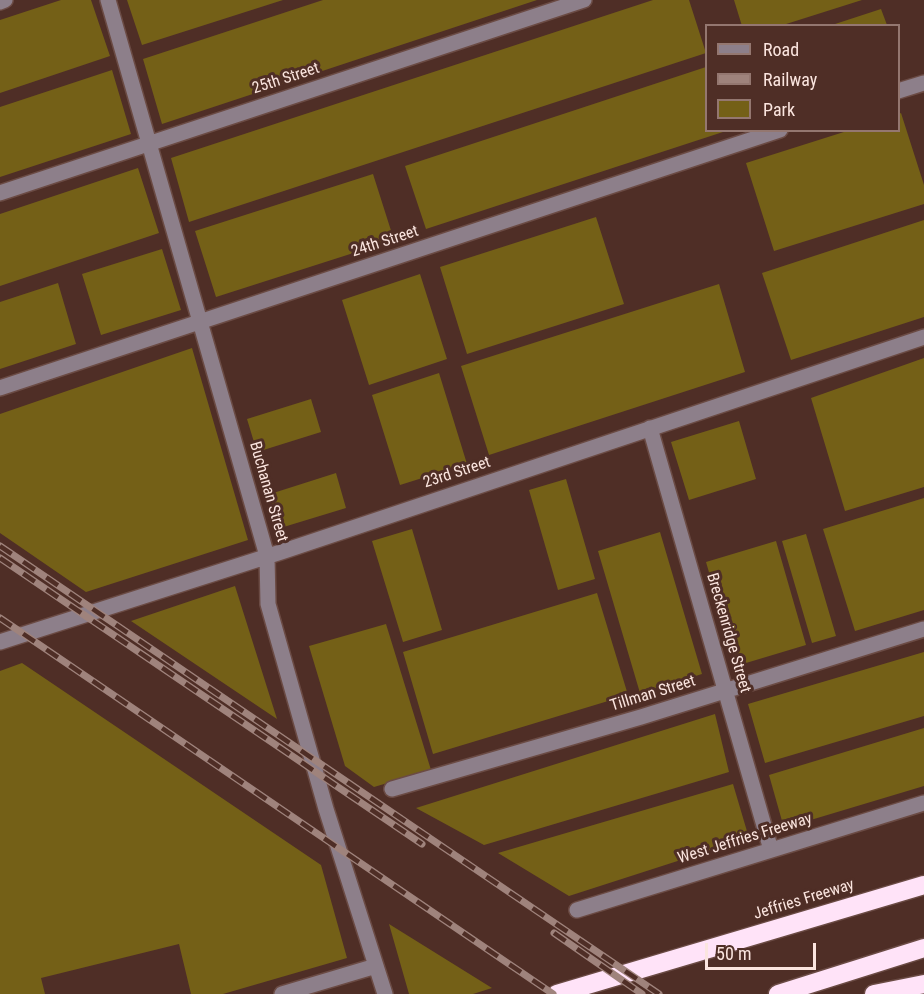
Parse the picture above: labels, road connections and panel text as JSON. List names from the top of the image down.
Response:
{
  "streets": {
    "highway": ["Jeffries Freeway"],
    "street": [
      "25th Street",
      "24th Street",
      "23rd Street",
      "Buchanan Street",
      "Breckenridge Street",
      "Tillman Street",
      "West Jeffries Freeway"
    ]
  },
  "crossings": [
    ["25th Street", "Buchanan Street"],
    ["24th Street", "Buchanan Street"],
    ["23rd Street", "Buchanan Street"],
    ["23rd Street", "Breckenridge Street"],
    ["Breckenridge Street", "Tillman Street"],
    ["Breckenridge Street", "West Jeffries Freeway"]
  ],
  "legend": ["Road", "Railway", "Park"],
  "scale_bar": "50 m"
}
